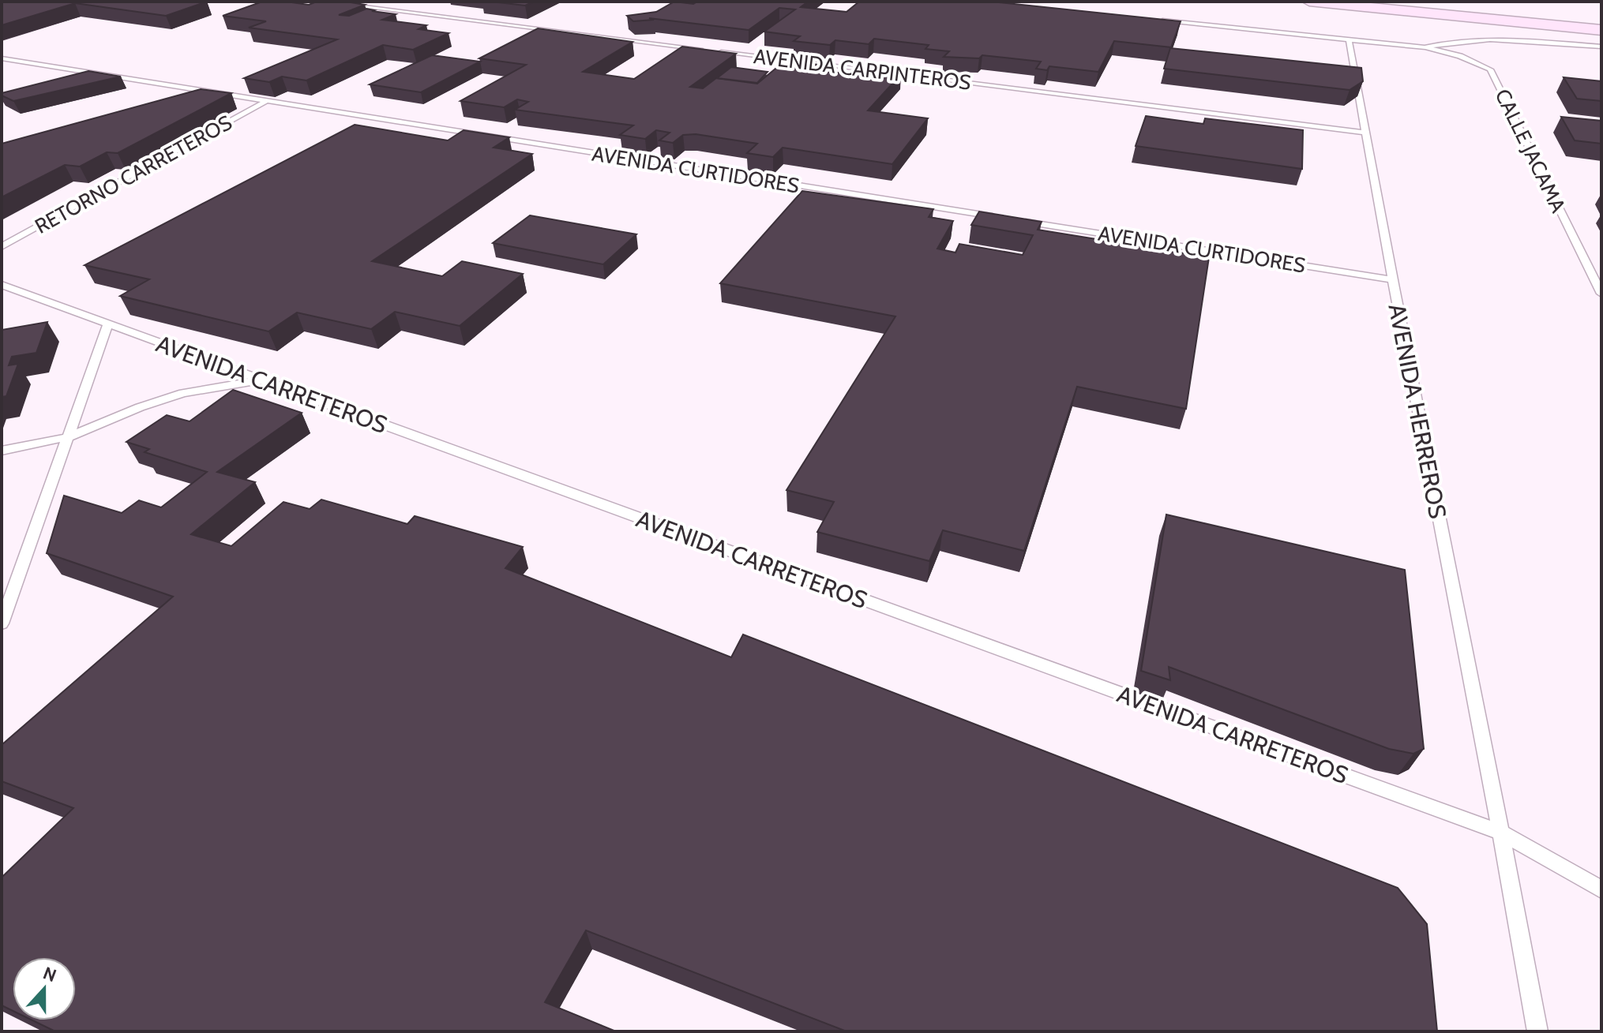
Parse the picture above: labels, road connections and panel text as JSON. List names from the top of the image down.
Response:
{
  "streets": {
    "lane": [
      "AVENIDA CARPINTEROS",
      "CALLE JACAMA",
      "AVENIDA CURTIDORES",
      "RETORNO CARRETEROS",
      "AVENIDA CARRETEROS",
      "AVENIDA HERREROS"
    ]
  },
  "crossings": [
    ["AVENIDA CARPINTEROS", "AVENIDA HERREROS"],
    ["AVENIDA CURTIDORES", "RETORNO CARRETEROS"],
    ["AVENIDA CURTIDORES", "AVENIDA HERREROS"],
    ["AVENIDA CARRETEROS", "AVENIDA HERREROS"]
  ],
  "north": "top"
}
